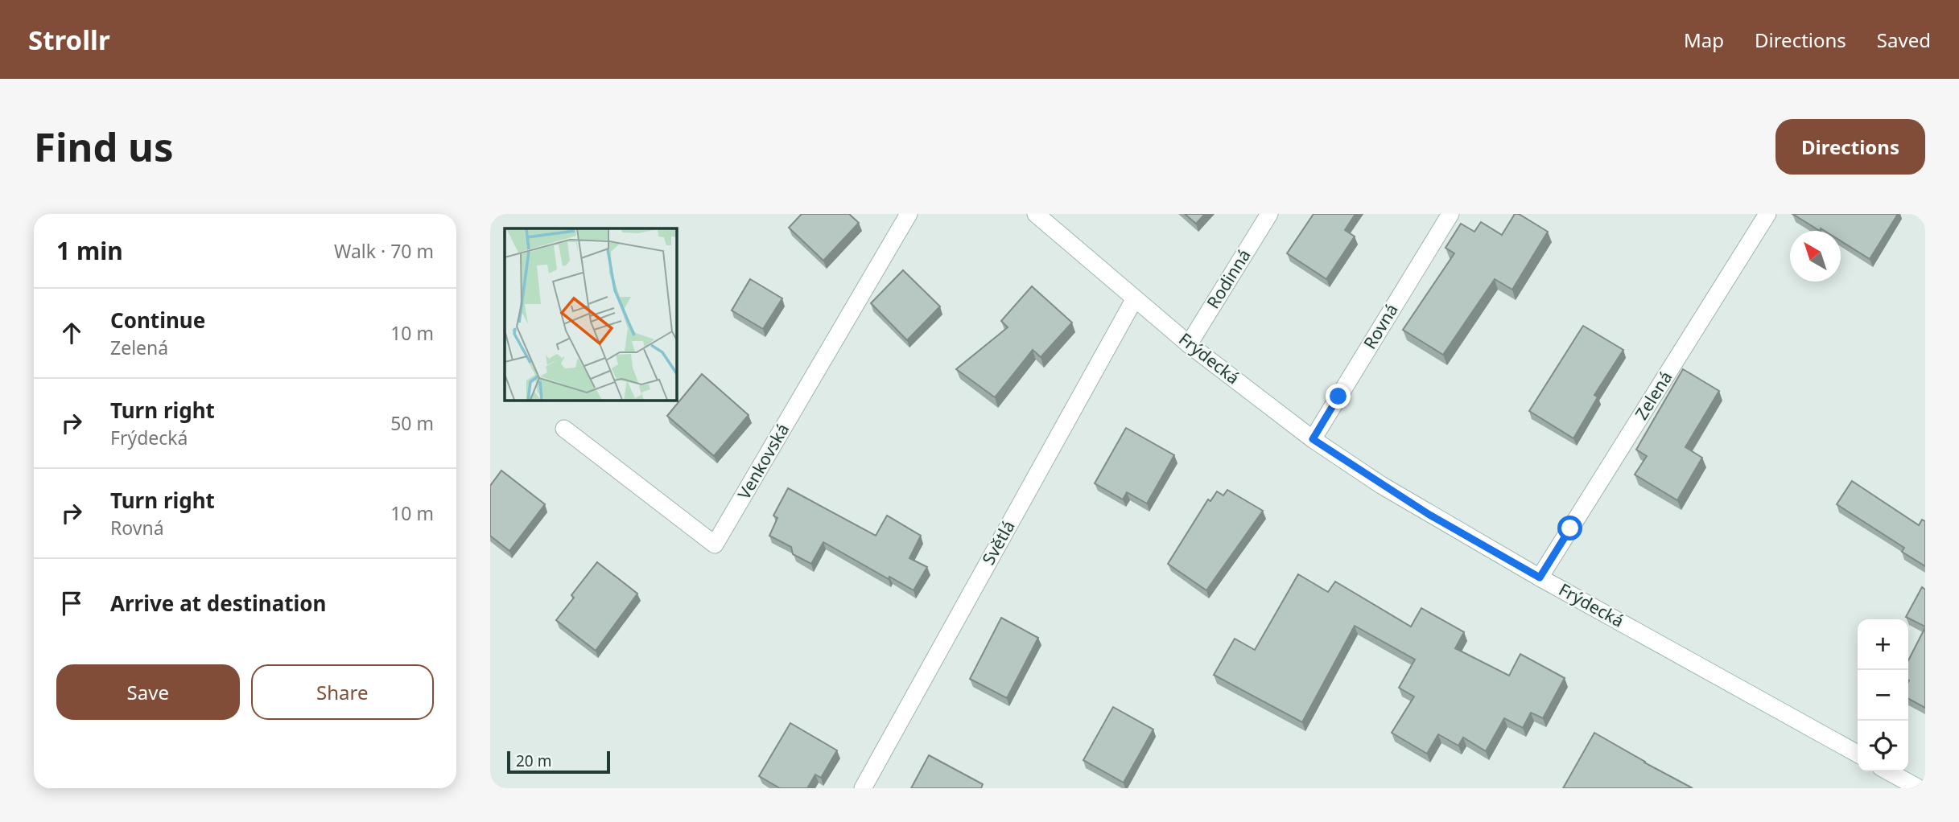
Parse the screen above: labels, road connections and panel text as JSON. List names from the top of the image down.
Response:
{
  "streets": {
    "street": [
      "Rodinná",
      "Rovná",
      "Frýdecká",
      "Zelená",
      "Venkovská",
      "Světlá"
    ]
  },
  "crossings": [
    ["Rodinná", "Frýdecká"],
    ["Rovná", "Frýdecká"],
    ["Frýdecká", "Zelená"],
    ["Frýdecká", "Světlá"]
  ],
  "scale_bar": "20 m",
  "north": "top left",
  "page": {
    "header": "Strollr",
    "nav": ["Map", "Directions", "Saved"],
    "buttons": [
      "Directions",
      ["Save", "Share"]
    ],
    "title": "Find us",
    "heading": ["1 min", "Walk · 70 m"],
    "list": [
      ["Continue", "Zelená", "10 m"],
      ["Turn right", "Frýdecká", "50 m"],
      ["Turn right", "Rovná", "10 m"],
      "Arrive at destination"
    ],
    "map_buttons": ["+", "−"],
    "scale": "20 m"
  }
}
